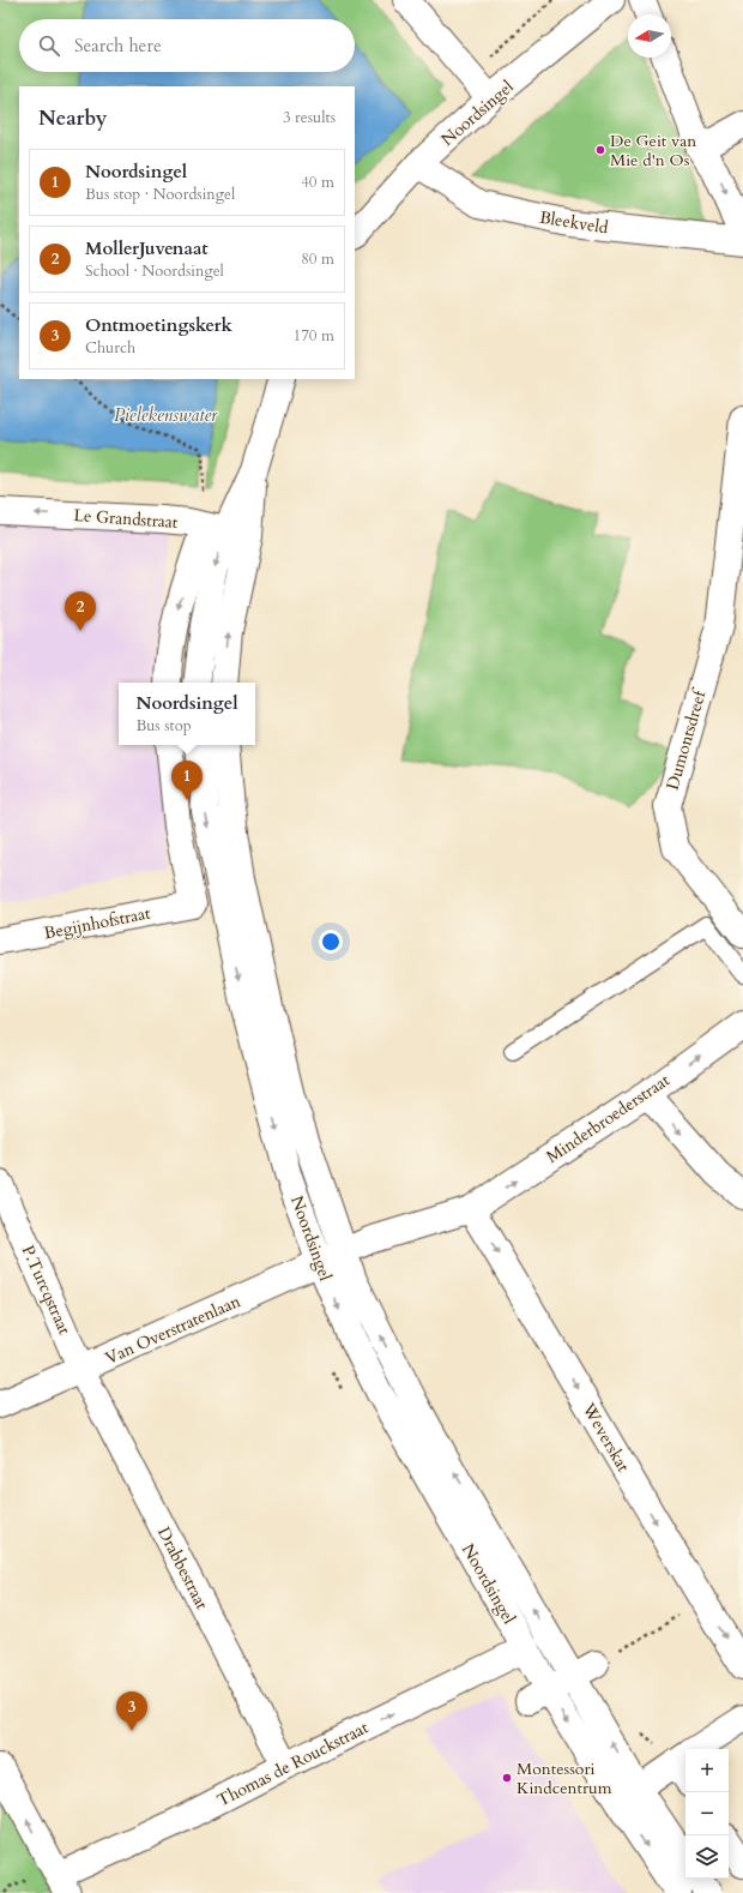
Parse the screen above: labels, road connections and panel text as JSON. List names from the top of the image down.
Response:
{
  "streets": {
    "street": [
      "Noordsingel",
      "Bleekveld",
      "Le Grandstraat",
      "Dumontsdreef",
      "Begijnhofstraat",
      "Minderbroederstraat",
      "P.Turcqstraat",
      "Van Overstratenlaan",
      "Weverskat",
      "Drabbestraat",
      "Thomas de Rouckstraat"
    ]
  },
  "crossings": [
    ["Noordsingel", "Bleekveld"],
    ["Noordsingel", "Minderbroederstraat"],
    ["Noordsingel", "Van Overstratenlaan"],
    ["Noordsingel", "Thomas de Rouckstraat"],
    ["Minderbroederstraat", "Van Overstratenlaan"],
    ["Minderbroederstraat", "Weverskat"],
    ["P.Turcqstraat", "Van Overstratenlaan"],
    ["P.Turcqstraat", "Drabbestraat"],
    ["Van Overstratenlaan", "Drabbestraat"],
    ["Drabbestraat", "Thomas de Rouckstraat"]
  ],
  "one_way": [
    "Le Grandstraat",
    "Minderbroederstraat",
    "Weverskat",
    "Thomas de Rouckstraat"
  ],
  "water": ["Pielekenswater"],
  "places": ["De Geit van Mie d'n Os", "Montessori Kindcentrum"],
  "north": "left",
  "page": {
    "search": "Search here",
    "heading": ["Nearby", "3 results"],
    "list": [
      {
        "mark": "1",
        "name": "Noordsingel",
        "note": "Bus stop · Noordsingel",
        "value": "40 m"
      },
      {
        "mark": "2",
        "name": "MollerJuvenaat",
        "note": "School · Noordsingel",
        "value": "80 m"
      },
      {
        "mark": "3",
        "name": "Ontmoetingskerk",
        "note": "Church",
        "value": "170 m"
      }
    ],
    "pins": ["2", "1", "3"],
    "popup": ["Noordsingel", "Bus stop"],
    "map_buttons": ["+", "−"]
  }
}
